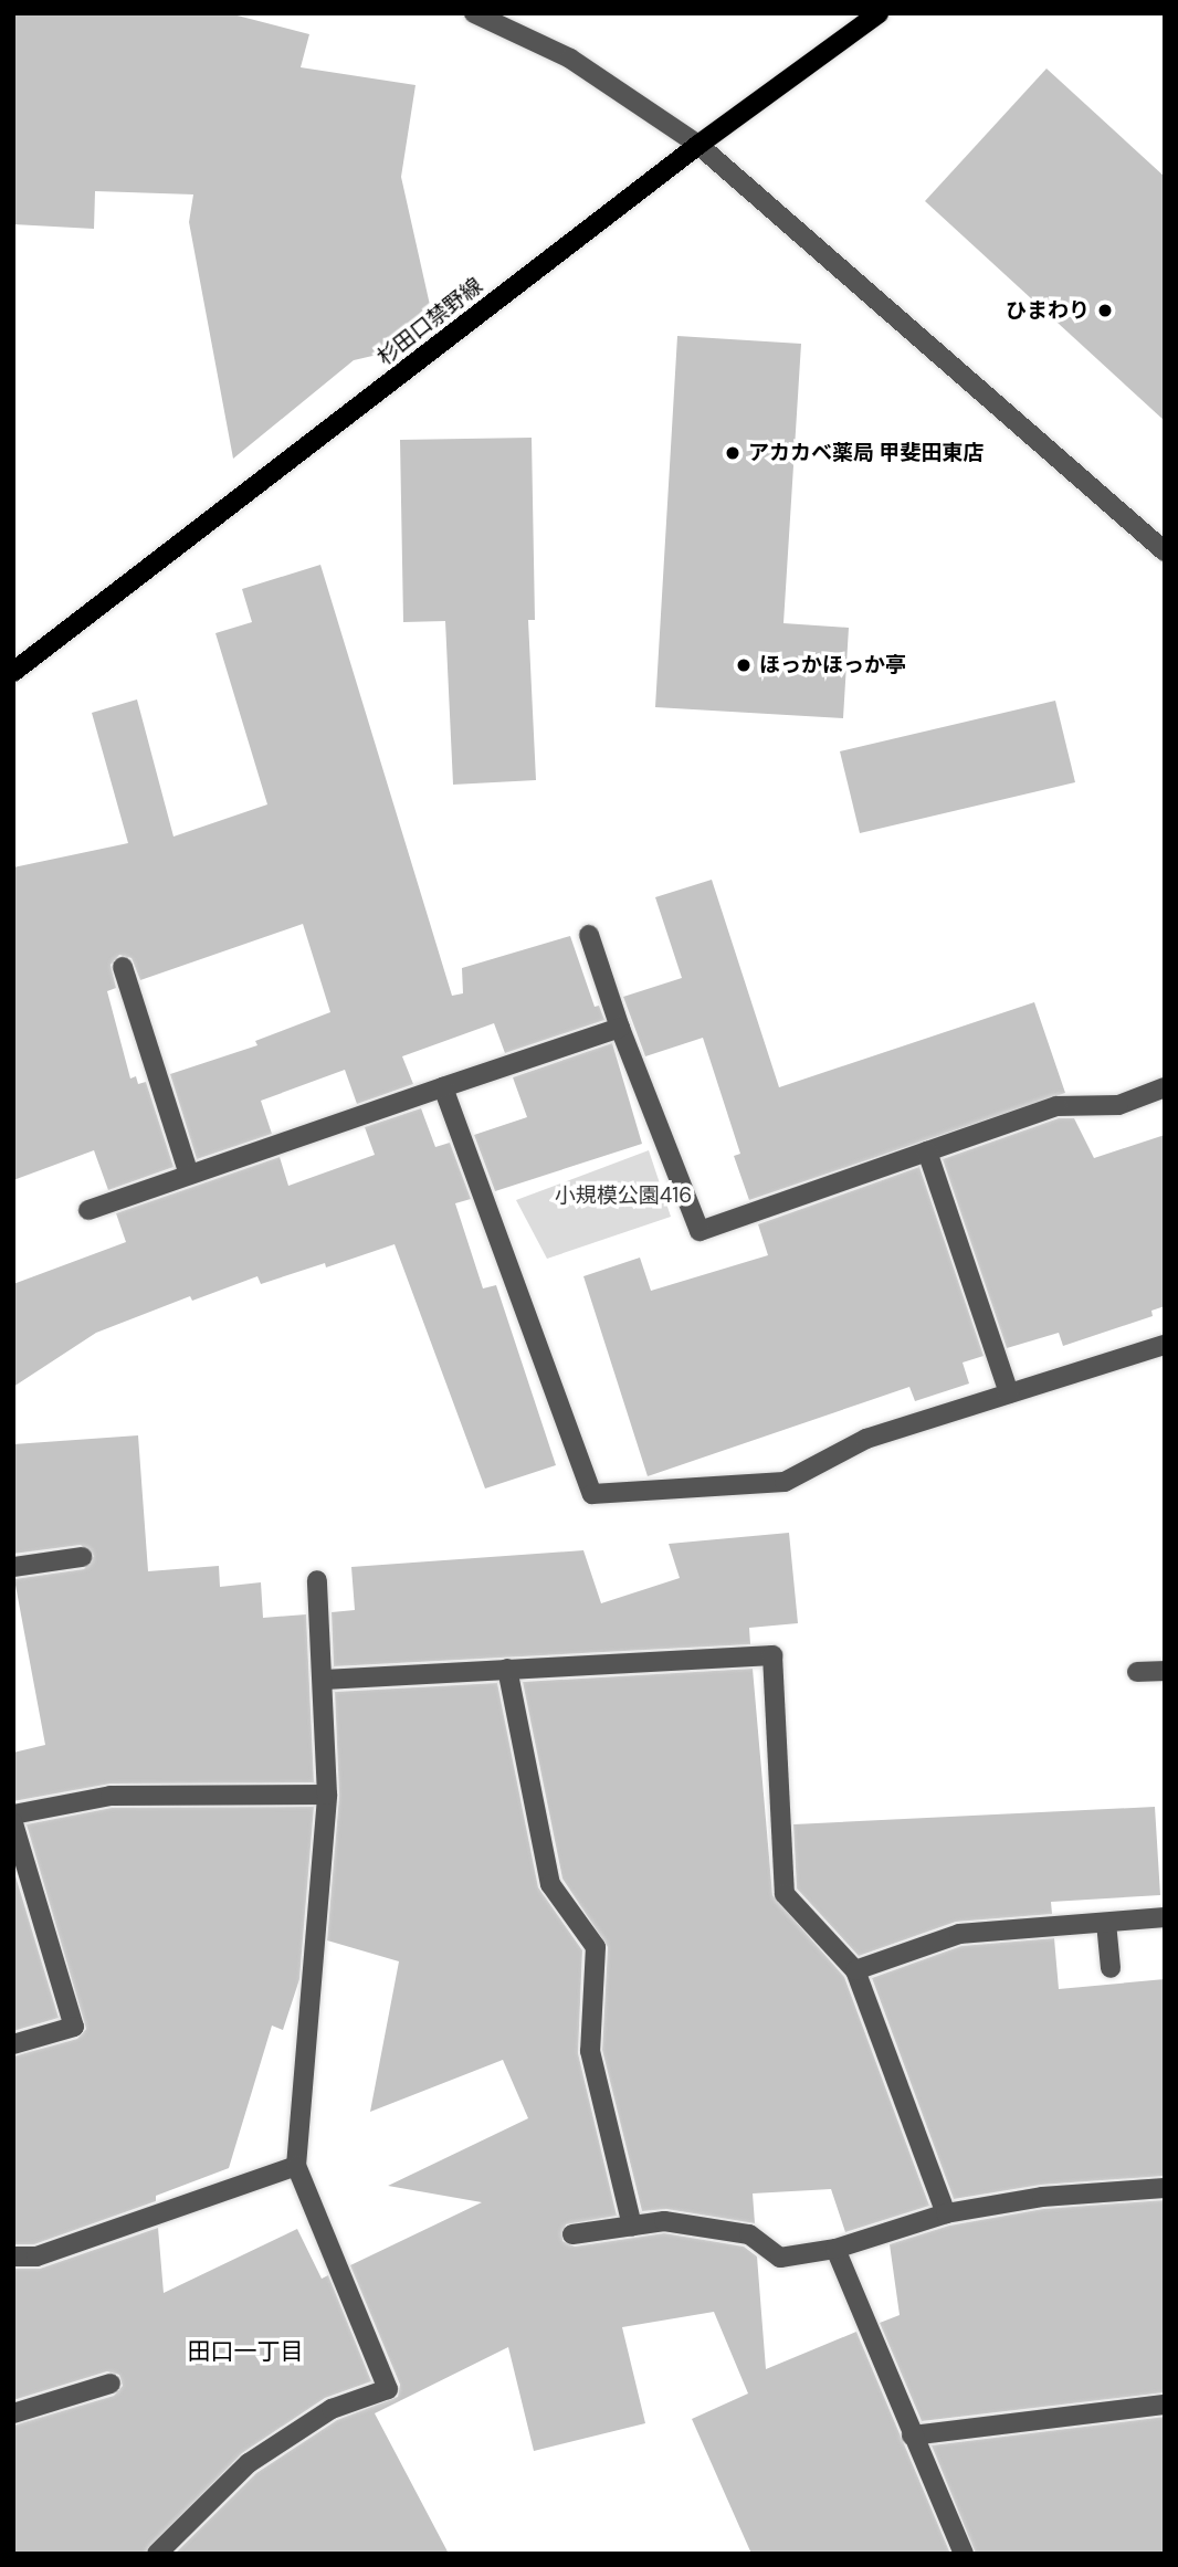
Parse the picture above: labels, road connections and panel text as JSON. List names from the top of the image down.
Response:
{
  "streets": {
    "main road": ["杉田口禁野線"]
  },
  "districts": ["田口一丁目"],
  "parks": ["小規模公園416"],
  "places": ["ひまわり", "アカカベ薬局 甲斐田東店", "ほっかほっか亭"]
}
